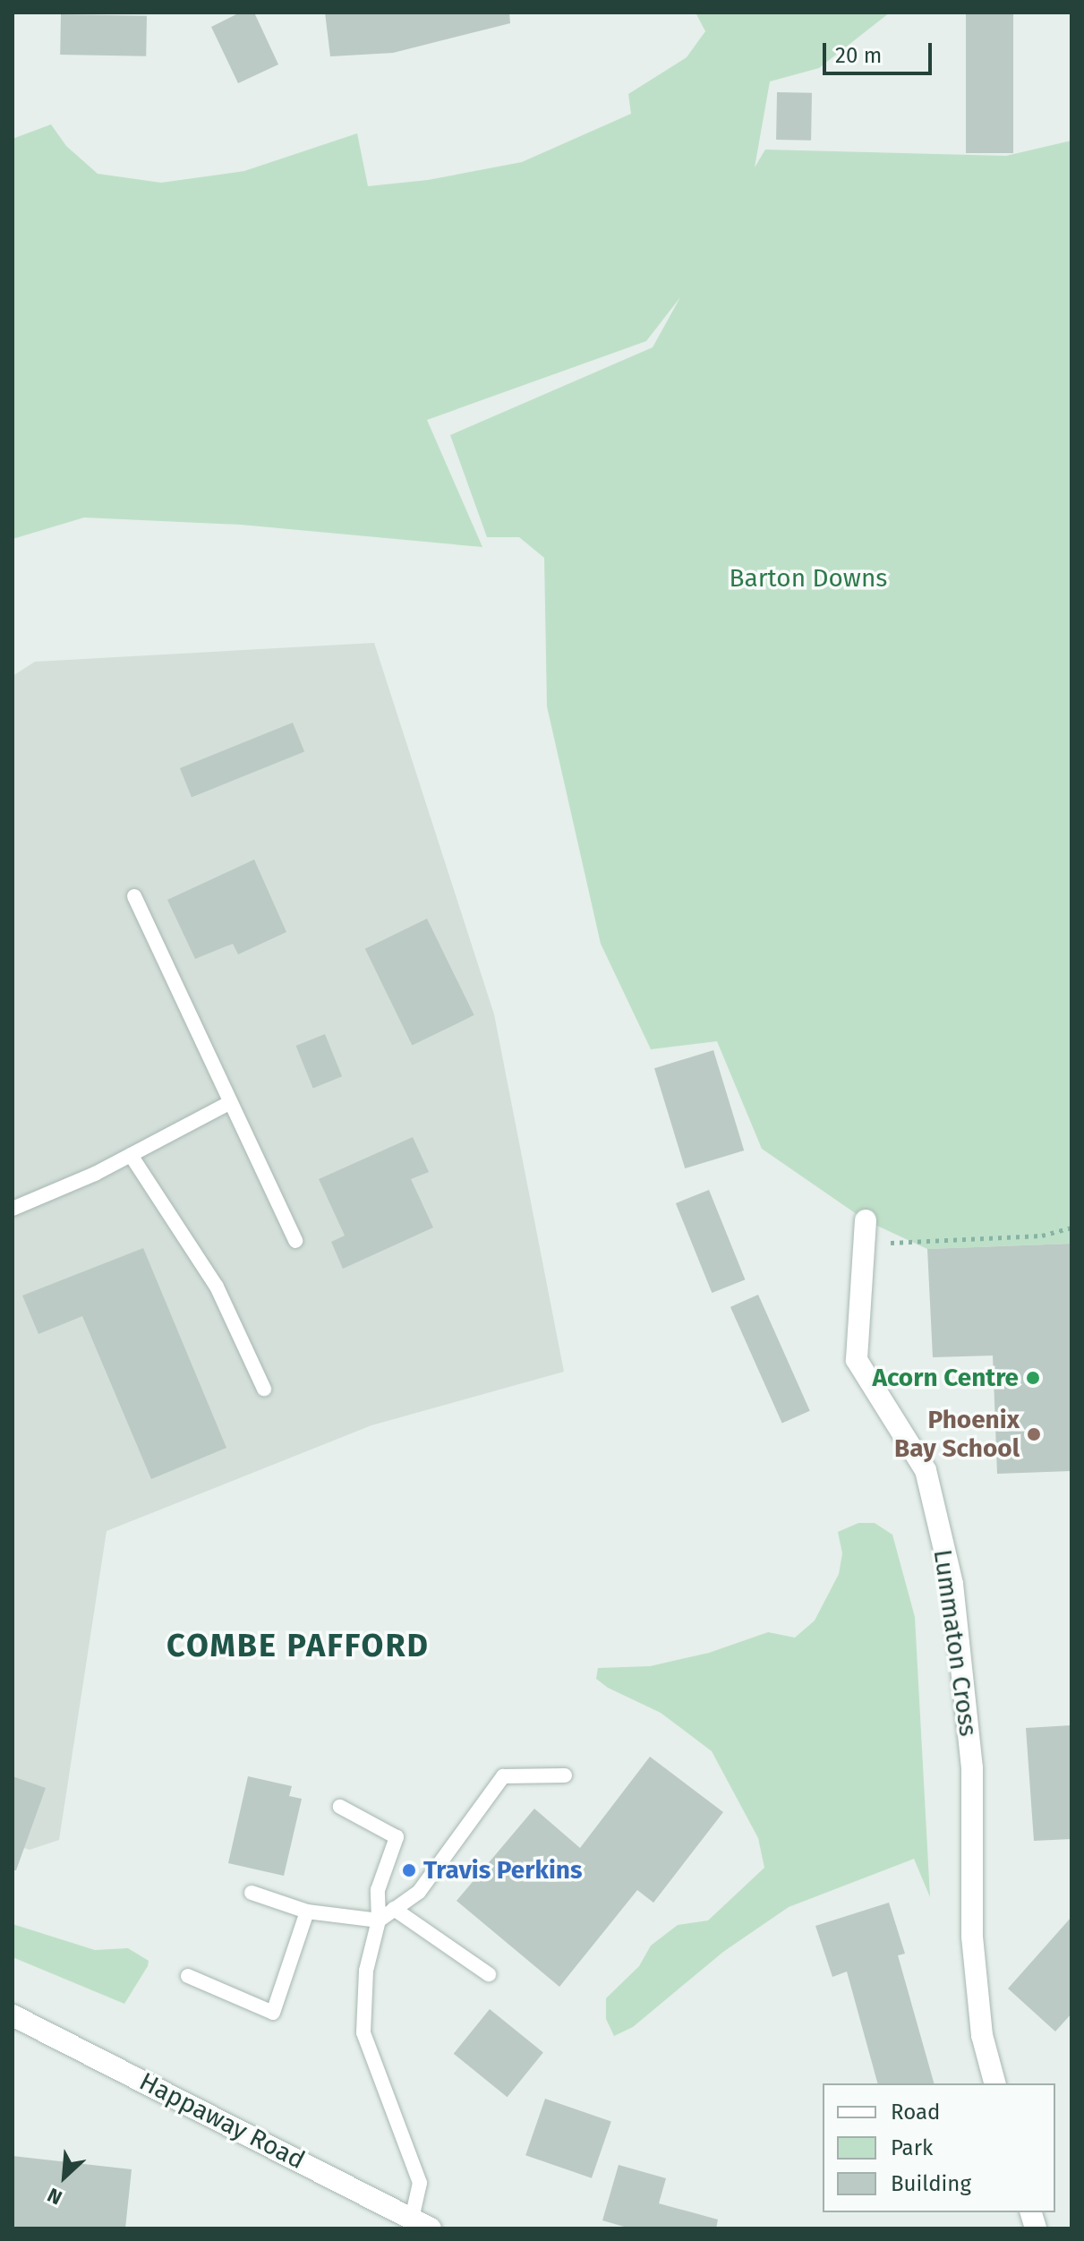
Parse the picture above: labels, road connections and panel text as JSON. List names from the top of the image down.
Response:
{
  "streets": {
    "street": ["Lummaton Cross", "Happaway Road"]
  },
  "districts": ["COMBE PAFFORD"],
  "parks": ["Barton Downs"],
  "places": ["Acorn Centre", "Phoenix Bay School", "Travis Perkins"],
  "legend": ["Road", "Park", "Building"],
  "scale_bar": "20 m",
  "north": "bottom left"
}
